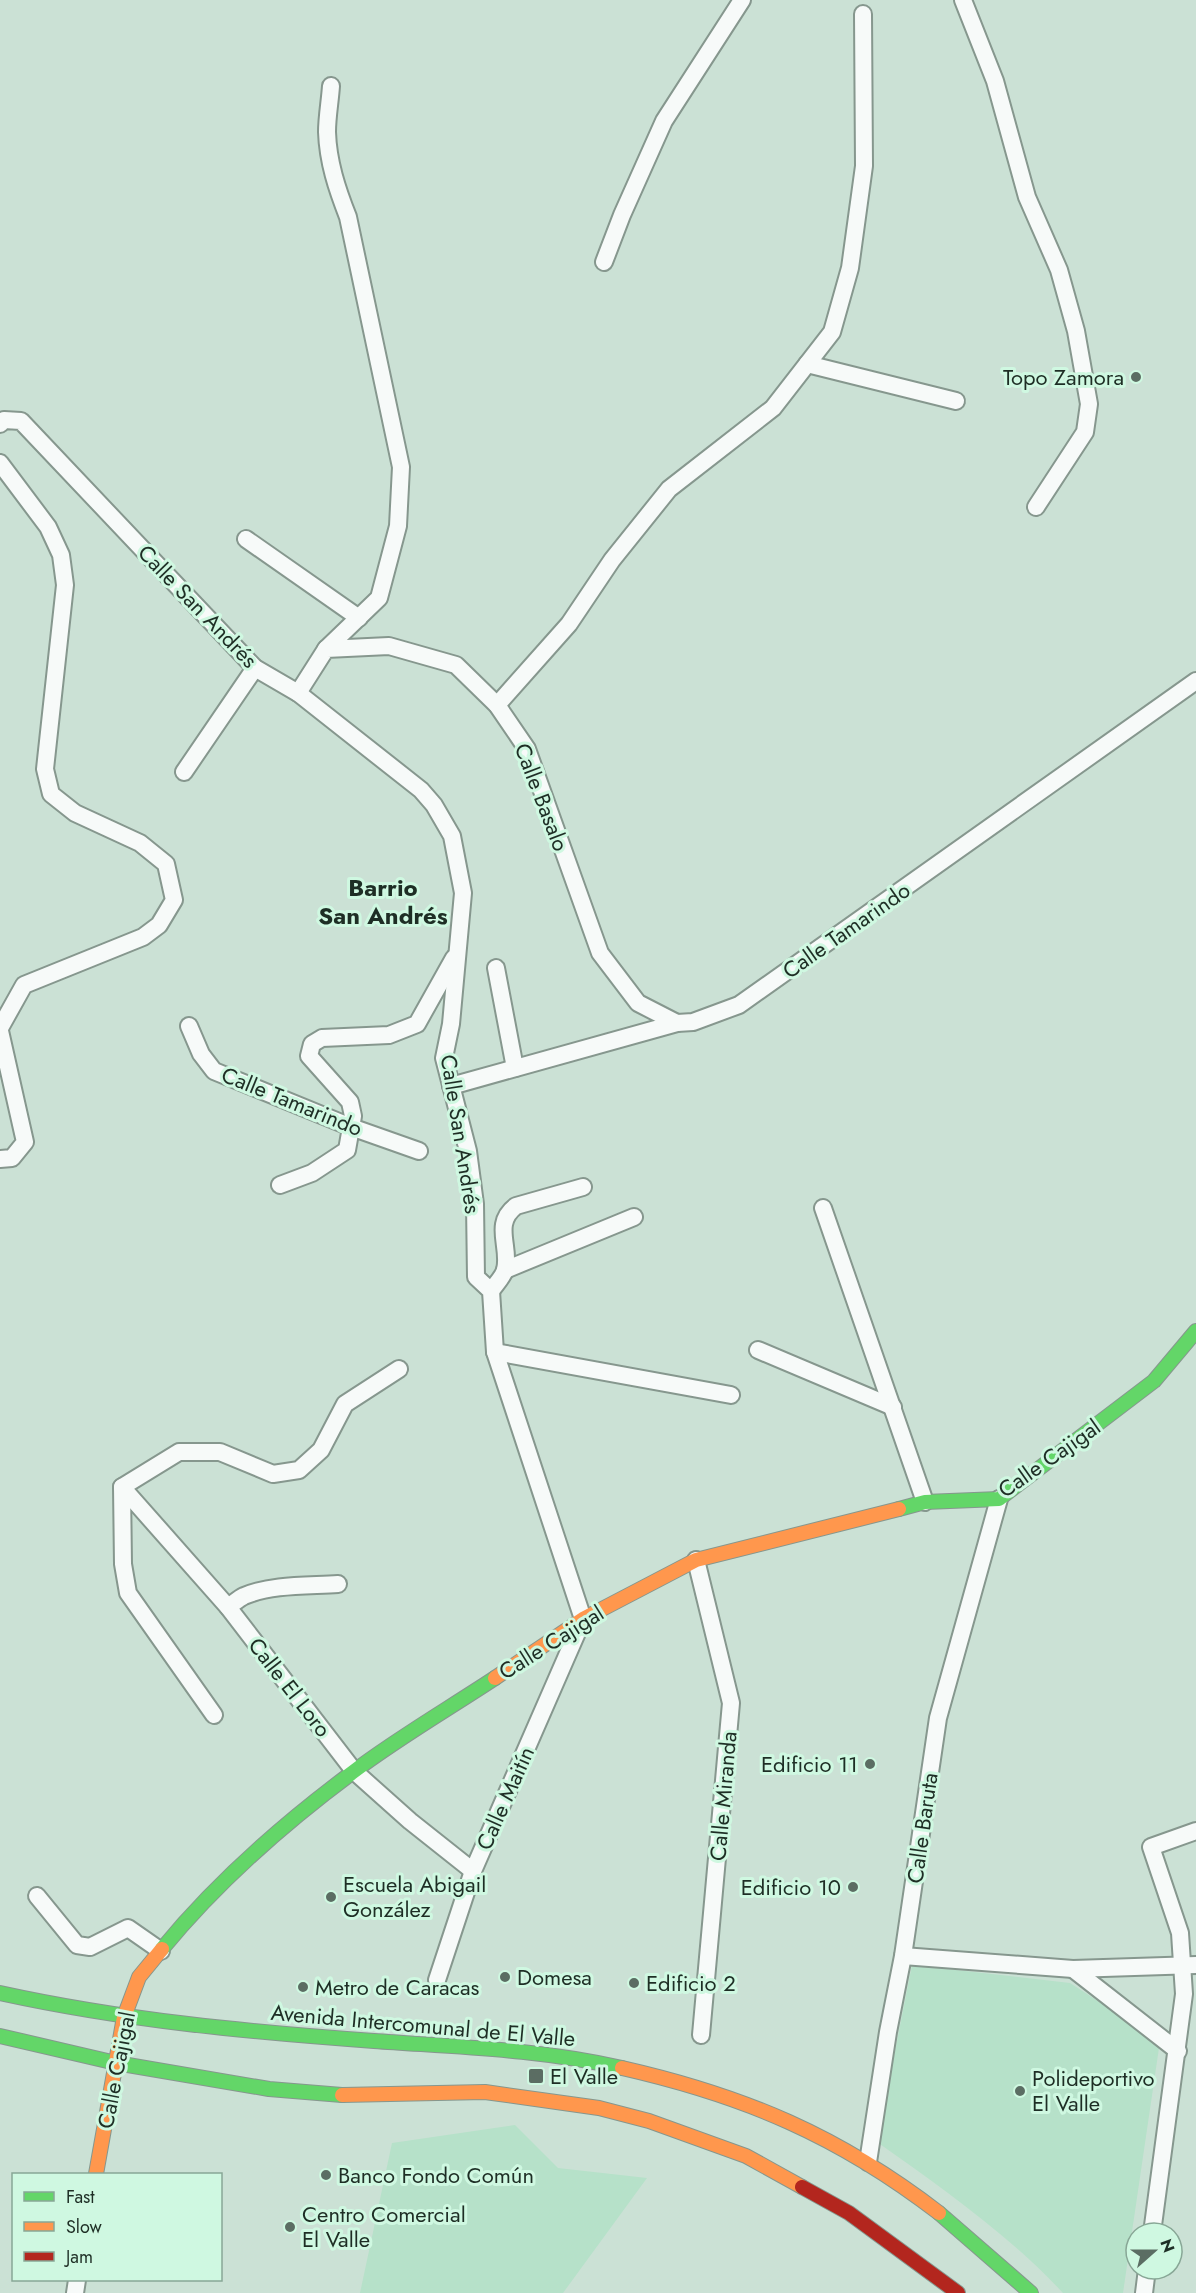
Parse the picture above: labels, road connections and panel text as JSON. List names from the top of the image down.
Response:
{
  "streets": {
    "main road": ["Calle Cajigal", "Avenida Intercomunal de El Valle"],
    "street": [
      "Calle San Andrés",
      "Calle Basalo",
      "Calle Tamarindo",
      "Calle El Loro",
      "Calle Miranda",
      "Calle Maitín",
      "Calle Baruta"
    ]
  },
  "crossings": [
    ["Calle San Andrés", "Calle Tamarindo"],
    ["Calle San Andrés", "Calle Cajigal"],
    ["Calle San Andrés", "Calle Maitín"],
    ["Calle Basalo", "Calle Tamarindo"],
    ["Calle Cajigal", "Calle El Loro"],
    ["Calle Cajigal", "Calle Miranda"],
    ["Calle Cajigal", "Calle Maitín"],
    ["Calle Cajigal", "Calle Baruta"],
    ["Calle Cajigal", "Avenida Intercomunal de El Valle"],
    ["Calle El Loro", "Calle Maitín"],
    ["Calle Baruta", "Avenida Intercomunal de El Valle"]
  ],
  "districts": ["Barrio San Andrés"],
  "places": {
    "other": [
      "Topo Zamora",
      "Edificio 11",
      "Edificio 10",
      "Escuela Abigail González",
      "Domesa",
      "Edificio 2",
      "Metro de Caracas",
      "Polideportivo El Valle",
      "Banco Fondo Común",
      "Centro Comercial El Valle"
    ],
    "transit": ["El Valle"]
  },
  "legend": ["Fast", "Slow", "Jam"],
  "north": "right"
}
